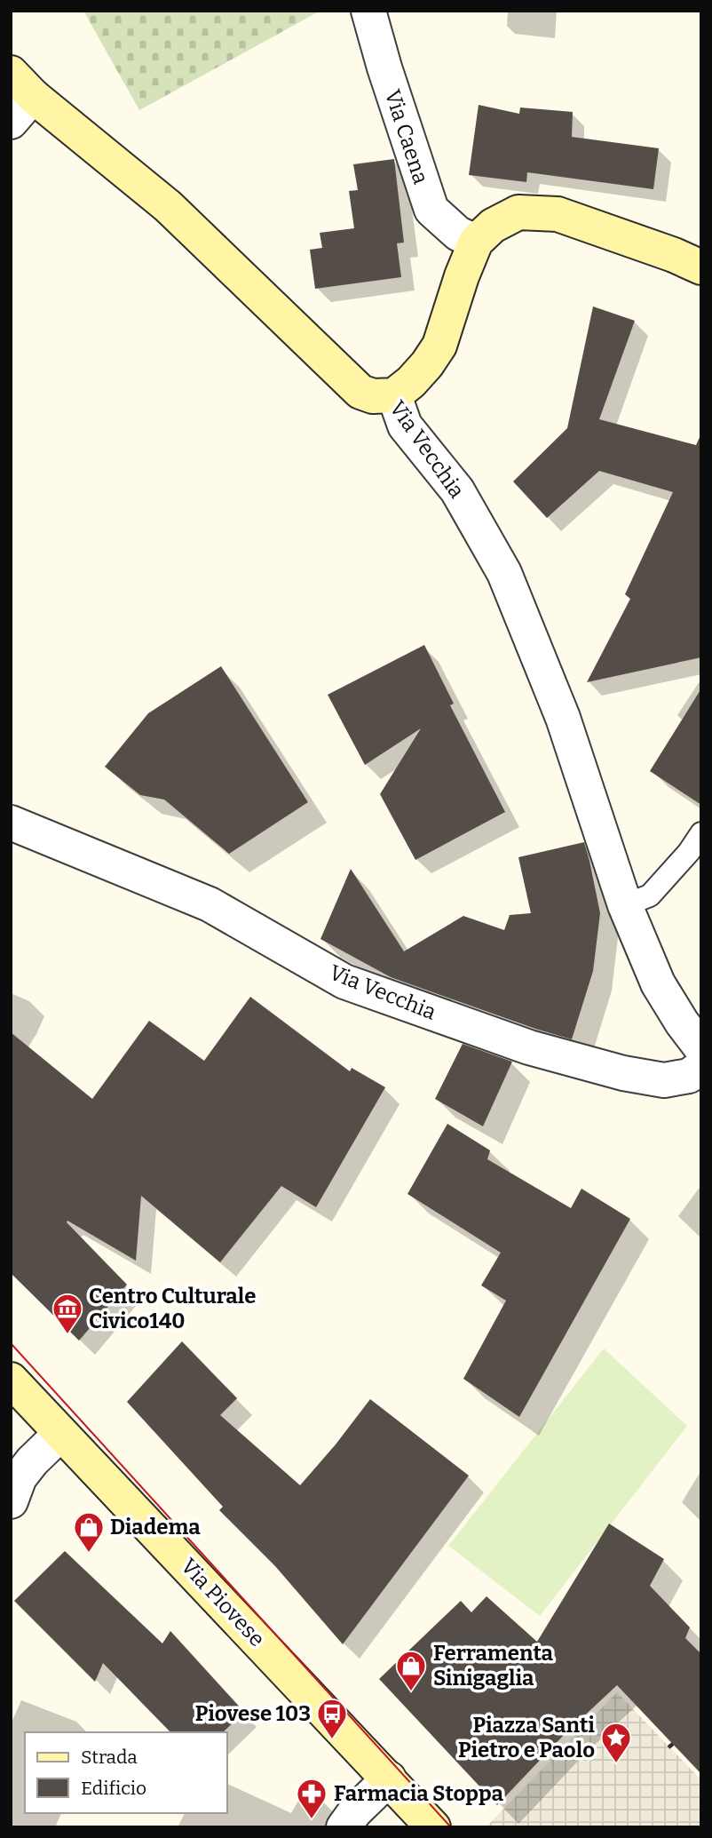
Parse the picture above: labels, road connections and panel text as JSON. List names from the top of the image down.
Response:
{
  "streets": {
    "street": ["Via Caena", "Via Vecchia", "Via Piovese"]
  },
  "places": {
    "museum": ["Centro Culturale Civico140"],
    "shop": ["Diadema", "Ferramenta Sinigaglia"],
    "bus stop": ["Piovese 103"],
    "place": ["Piazza Santi Pietro e Paolo"],
    "pharmacy": ["Farmacia Stoppa"]
  },
  "legend": ["Strada", "Edificio"]
}
